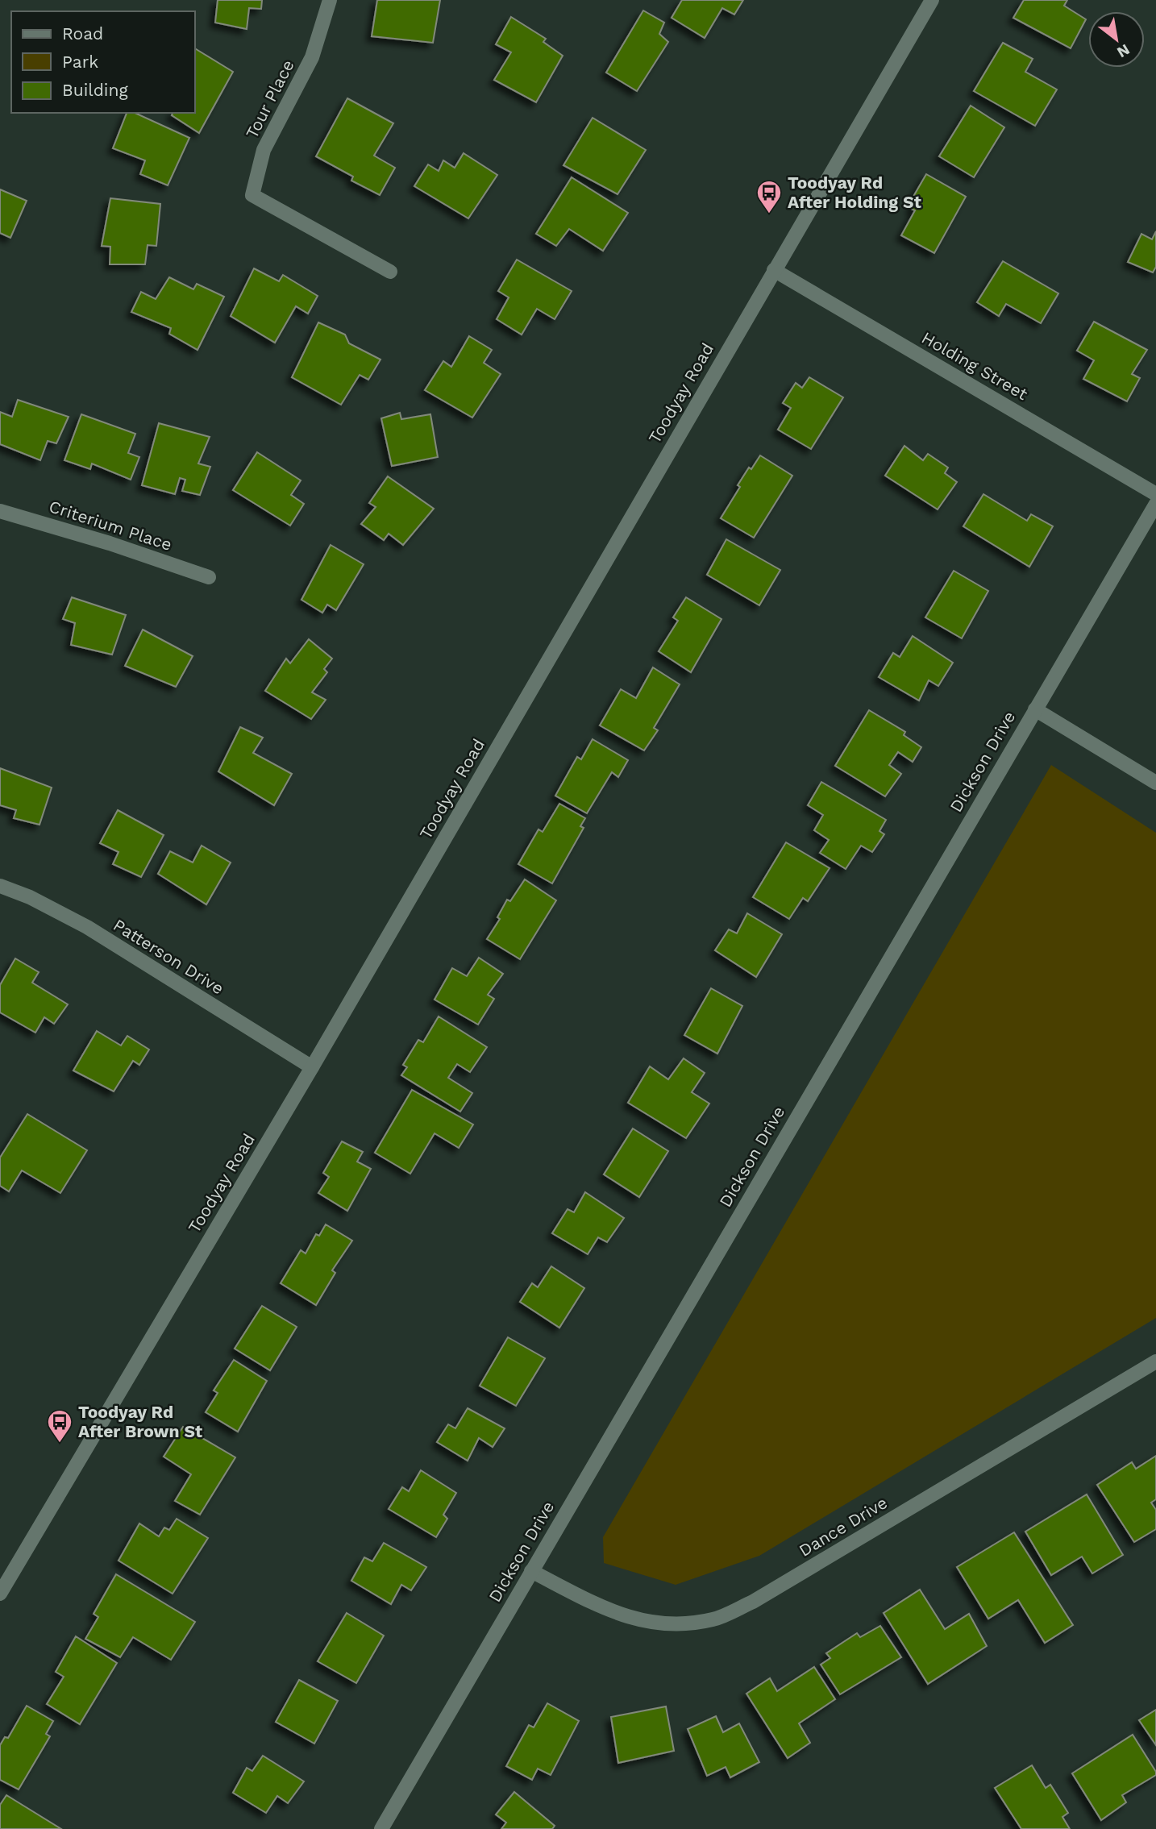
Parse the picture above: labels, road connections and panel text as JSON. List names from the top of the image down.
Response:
{
  "streets": {
    "street": [
      "Tour Place",
      "Holding Street",
      "Toodyay Road",
      "Criterium Place",
      "Dickson Drive",
      "Patterson Drive",
      "Dance Drive"
    ]
  },
  "crossings": [
    ["Holding Street", "Toodyay Road"],
    ["Toodyay Road", "Patterson Drive"],
    ["Dickson Drive", "Dance Drive"]
  ],
  "places": {
    "bus stop": ["Toodyay Rd After Holding St", "Toodyay Rd After Brown St"]
  },
  "legend": ["Road", "Park", "Building"],
  "north": "bottom right"
}
